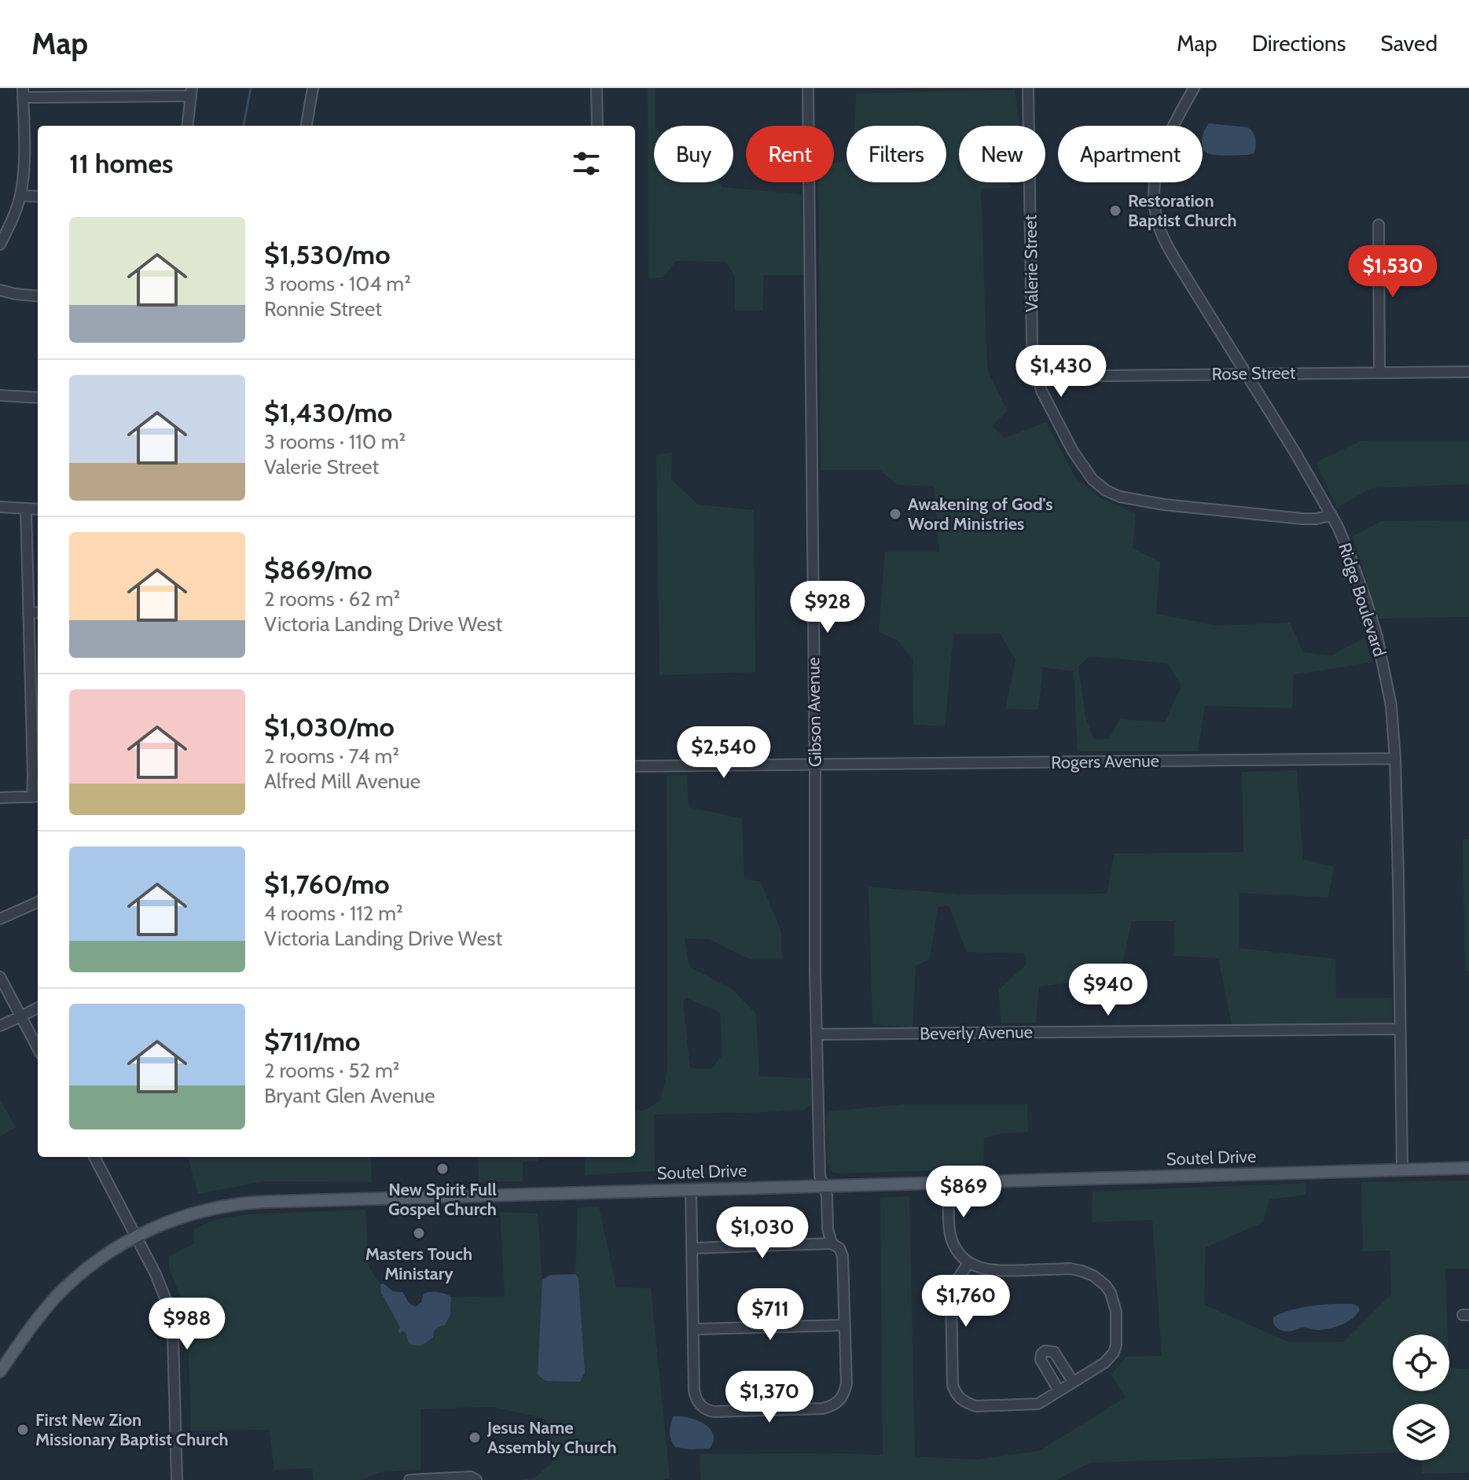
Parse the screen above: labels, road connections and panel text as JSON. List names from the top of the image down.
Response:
{
  "streets": {
    "main road": ["Soutel Drive"],
    "street": [
      "Valerie Street",
      "Rose Street",
      "Ridge Boulevard",
      "Gibson Avenue",
      "Rogers Avenue",
      "Beverly Avenue"
    ]
  },
  "crossings": [
    ["Valerie Street", "Rose Street"],
    ["Valerie Street", "Ridge Boulevard"],
    ["Rose Street", "Ridge Boulevard"],
    ["Ridge Boulevard", "Rogers Avenue"],
    ["Ridge Boulevard", "Beverly Avenue"],
    ["Ridge Boulevard", "Soutel Drive"],
    ["Gibson Avenue", "Rogers Avenue"],
    ["Gibson Avenue", "Beverly Avenue"],
    ["Gibson Avenue", "Soutel Drive"]
  ],
  "places": [
    "Restoration Baptist Church",
    "Awakening of God's Word Ministries",
    "New Spirit Full Gospel Church",
    "Masters Touch Ministary",
    "First New Zion Missionary Baptist Church",
    "Jesus Name Assembly Church"
  ],
  "page": {
    "header": "Map",
    "nav": ["Map", "Directions", "Saved"],
    "chip": [
      "Buy",
      "Rent",
      "Filters",
      "New",
      "Apartment"
    ],
    "heading": "11 homes",
    "list": [
      {
        "name": "$1,530/mo",
        "note": "3 rooms · 104 m² · Ronnie Street"
      },
      {
        "name": "$1,430/mo",
        "note": "3 rooms · 110 m² · Valerie Street"
      },
      {
        "name": "$869/mo",
        "note": "2 rooms · 62 m² · Victoria Landing Drive West"
      },
      {
        "name": "$1,030/mo",
        "note": "2 rooms · 74 m² · Alfred Mill Avenue"
      },
      {
        "name": "$1,760/mo",
        "note": "4 rooms · 112 m² · Victoria Landing Drive West"
      },
      {
        "name": "$711/mo",
        "note": "2 rooms · 52 m² · Bryant Glen Avenue"
      }
    ],
    "price": [
      "$1,530",
      "$1,430",
      "$928",
      "$2,540",
      "$940",
      "$869",
      "$1,030",
      "$1,760",
      "$711",
      "$988",
      "$1,370"
    ]
  }
}
